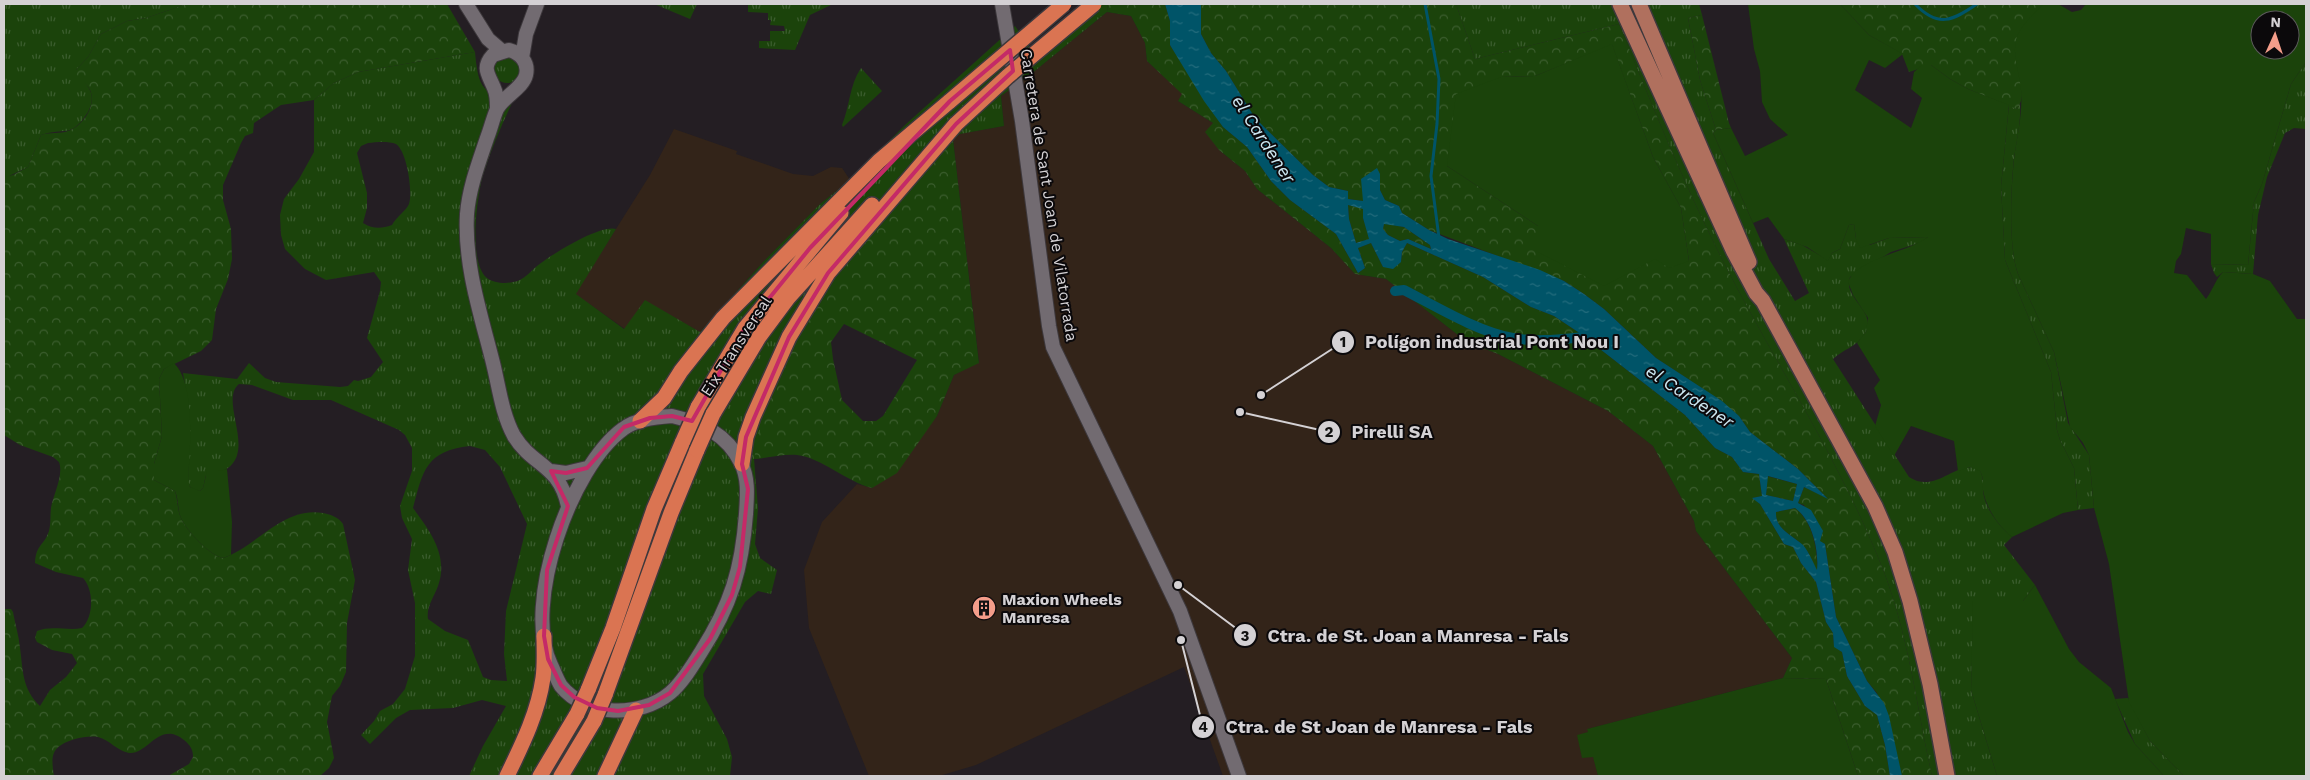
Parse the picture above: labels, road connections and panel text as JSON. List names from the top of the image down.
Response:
{
  "streets": {
    "highway": ["Eix Transversal"],
    "street": ["Carretera de Sant Joan de Vilatorrada"]
  },
  "water": ["el Cardener"],
  "places": {
    "other": [
      "Polígon industrial Pont Nou I",
      "Pirelli SA",
      "Ctra. de St. Joan a Manresa - Fals",
      "Ctra. de St Joan de Manresa - Fals"
    ],
    "building": ["Maxion Wheels Manresa"]
  },
  "north": "top"
}
